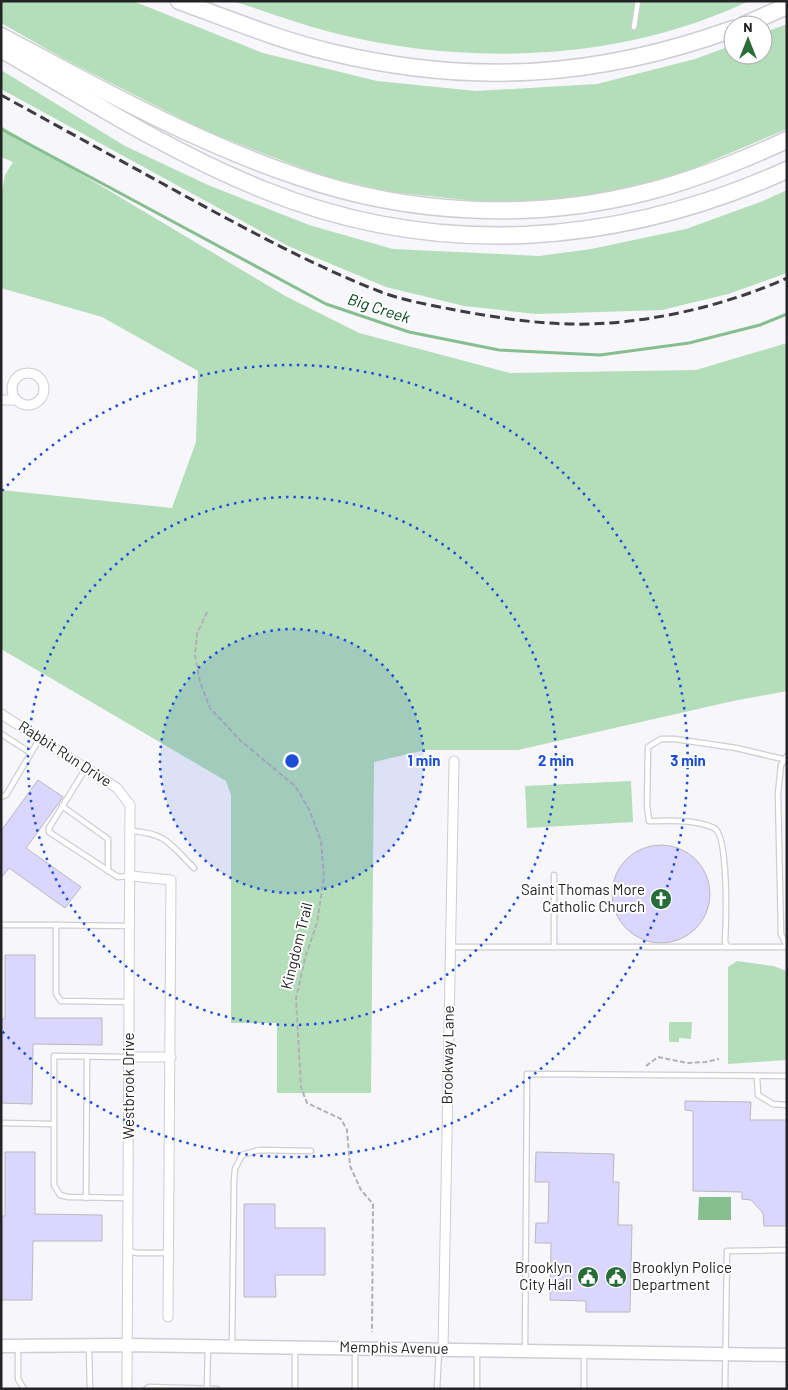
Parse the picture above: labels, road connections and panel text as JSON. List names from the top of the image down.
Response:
{
  "streets": {
    "main road": ["Memphis Avenue"],
    "street": ["Rabbit Run Drive", "Brookway Lane", "Westbrook Drive"],
    "path": ["Kingdom Trail"]
  },
  "crossings": [
    ["Rabbit Run Drive", "Westbrook Drive"],
    ["Brookway Lane", "Memphis Avenue"],
    ["Westbrook Drive", "Memphis Avenue"]
  ],
  "water": ["Big Creek"],
  "places": {
    "church": ["Saint Thomas More Catholic Church"],
    "public building": ["Brooklyn City Hall", "Brooklyn Police Department"]
  },
  "north": "top",
  "rings": ["1 min", "2 min", "3 min"]
}
